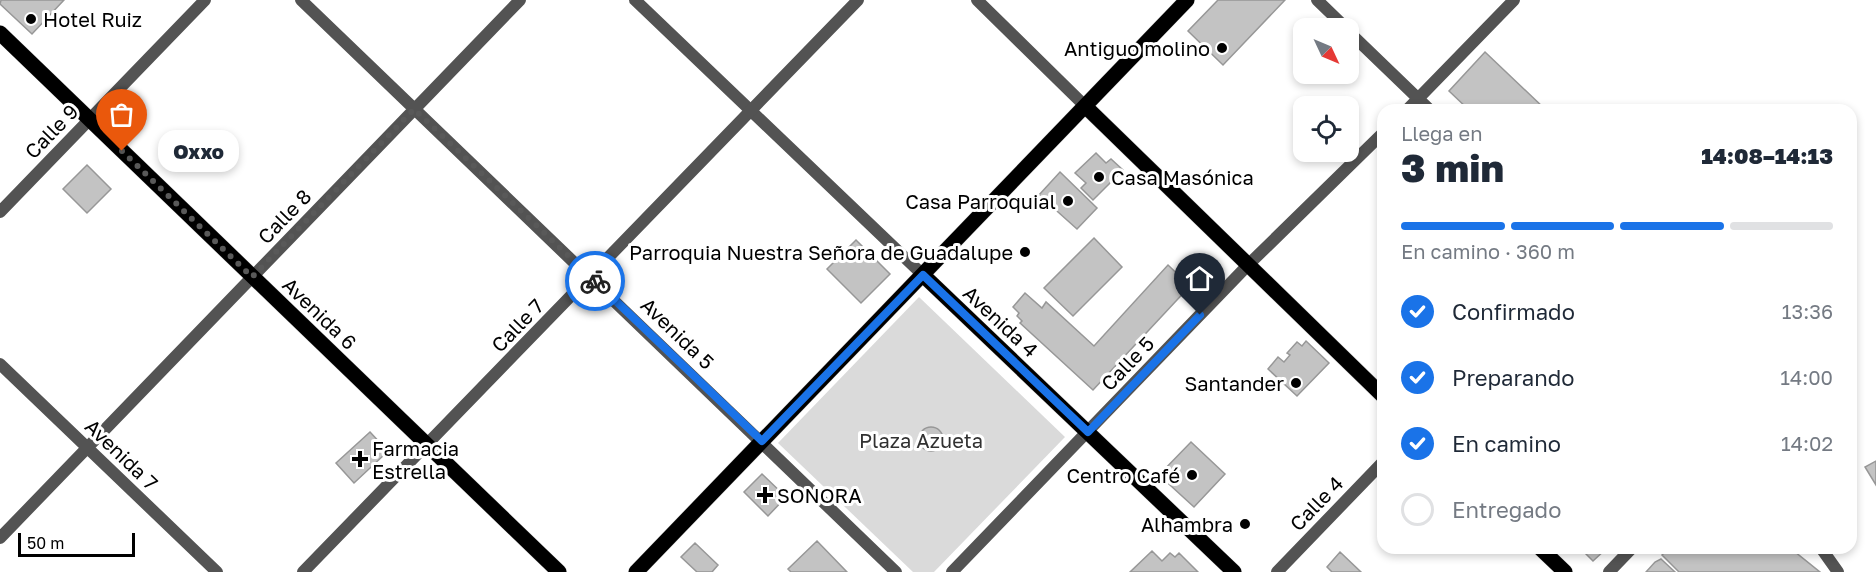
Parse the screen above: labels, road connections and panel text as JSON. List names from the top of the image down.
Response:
{
  "streets": {
    "main road": ["Avenida 6", "Avenida 4"],
    "street": [
      "Calle 9",
      "Calle 8",
      "Calle 7",
      "Avenida 5",
      "Calle 5",
      "Avenida 7",
      "Calle 4"
    ]
  },
  "crossings": [
    ["Calle 9", "Avenida 6"],
    ["Calle 8", "Avenida 6"],
    ["Calle 8", "Avenida 5"],
    ["Calle 8", "Avenida 7"],
    ["Avenida 6", "Calle 7"],
    ["Avenida 4", "Calle 7"],
    ["Avenida 4", "Calle 5"],
    ["Calle 7", "Avenida 5"]
  ],
  "parks": ["Plaza Azueta"],
  "places": {
    "other": [
      "Hotel Ruiz",
      "Antiguo molino",
      "Oxxo",
      "Casa Masónica",
      "Casa Parroquial",
      "Parroquia Nuestra Señora de Guadalupe",
      "Santander",
      "Centro Café",
      "Alhambra"
    ],
    "health": ["Farmacia Estrella", "SONORA"]
  },
  "scale_bar": "50 m",
  "north": "bottom right",
  "page": {
    "heading": ["3 min", "Llega en", "14:08–14:13"],
    "bubble": "Oxxo",
    "bar": "En camino · 360 m",
    "list": [
      ["Confirmado", "13:36"],
      ["Preparando", "14:00"],
      ["En camino", "14:02"],
      "Entregado"
    ],
    "scale": "50 m"
  }
}
